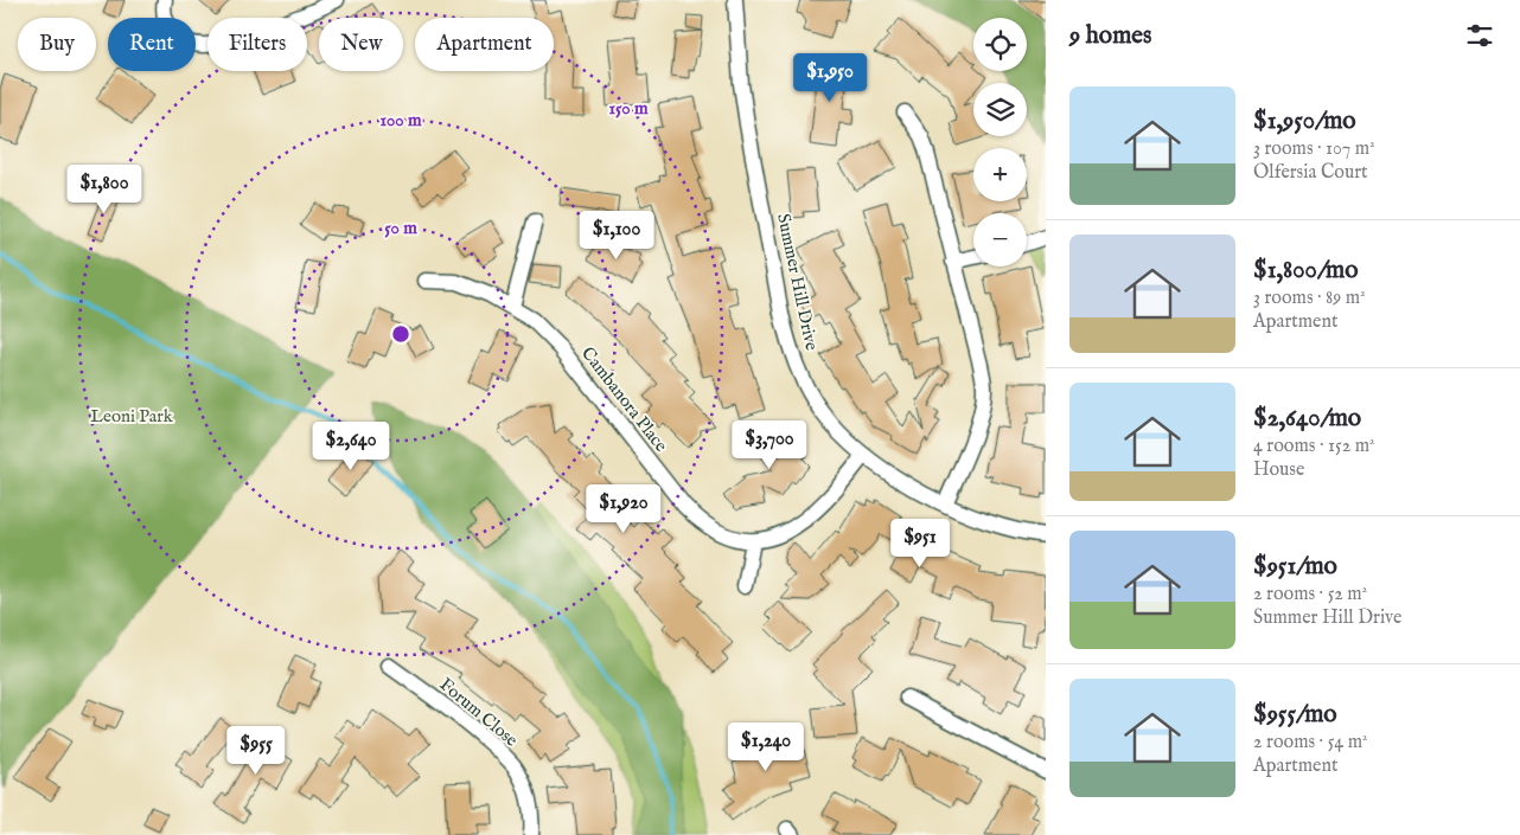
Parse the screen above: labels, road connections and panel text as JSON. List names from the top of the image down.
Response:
{
  "streets": {
    "street": ["Summer Hill Drive", "Cambanora Place", "Forum Close"]
  },
  "parks": ["Leoni Park"],
  "page": {
    "heading": "9 homes",
    "map_buttons": ["+", "−"],
    "chip": [
      "Buy",
      "Rent",
      "Filters",
      "New",
      "Apartment"
    ],
    "price": [
      "$1,950",
      "$1,800",
      "$1,100",
      "$3,700",
      "$2,640",
      "$1,920",
      "$951",
      "$1,240",
      "$955"
    ],
    "list": [
      {
        "name": "$1,950/mo",
        "note": "3 rooms · 107 m² · Olfersia Court"
      },
      {
        "name": "$1,800/mo",
        "note": "3 rooms · 89 m² · Apartment"
      },
      {
        "name": "$2,640/mo",
        "note": "4 rooms · 152 m² · House"
      },
      {
        "name": "$951/mo",
        "note": "2 rooms · 52 m² · Summer Hill Drive"
      },
      {
        "name": "$955/mo",
        "note": "2 rooms · 54 m² · Apartment"
      }
    ]
  },
  "rings": ["150 m", "100 m", "50 m"]
}
